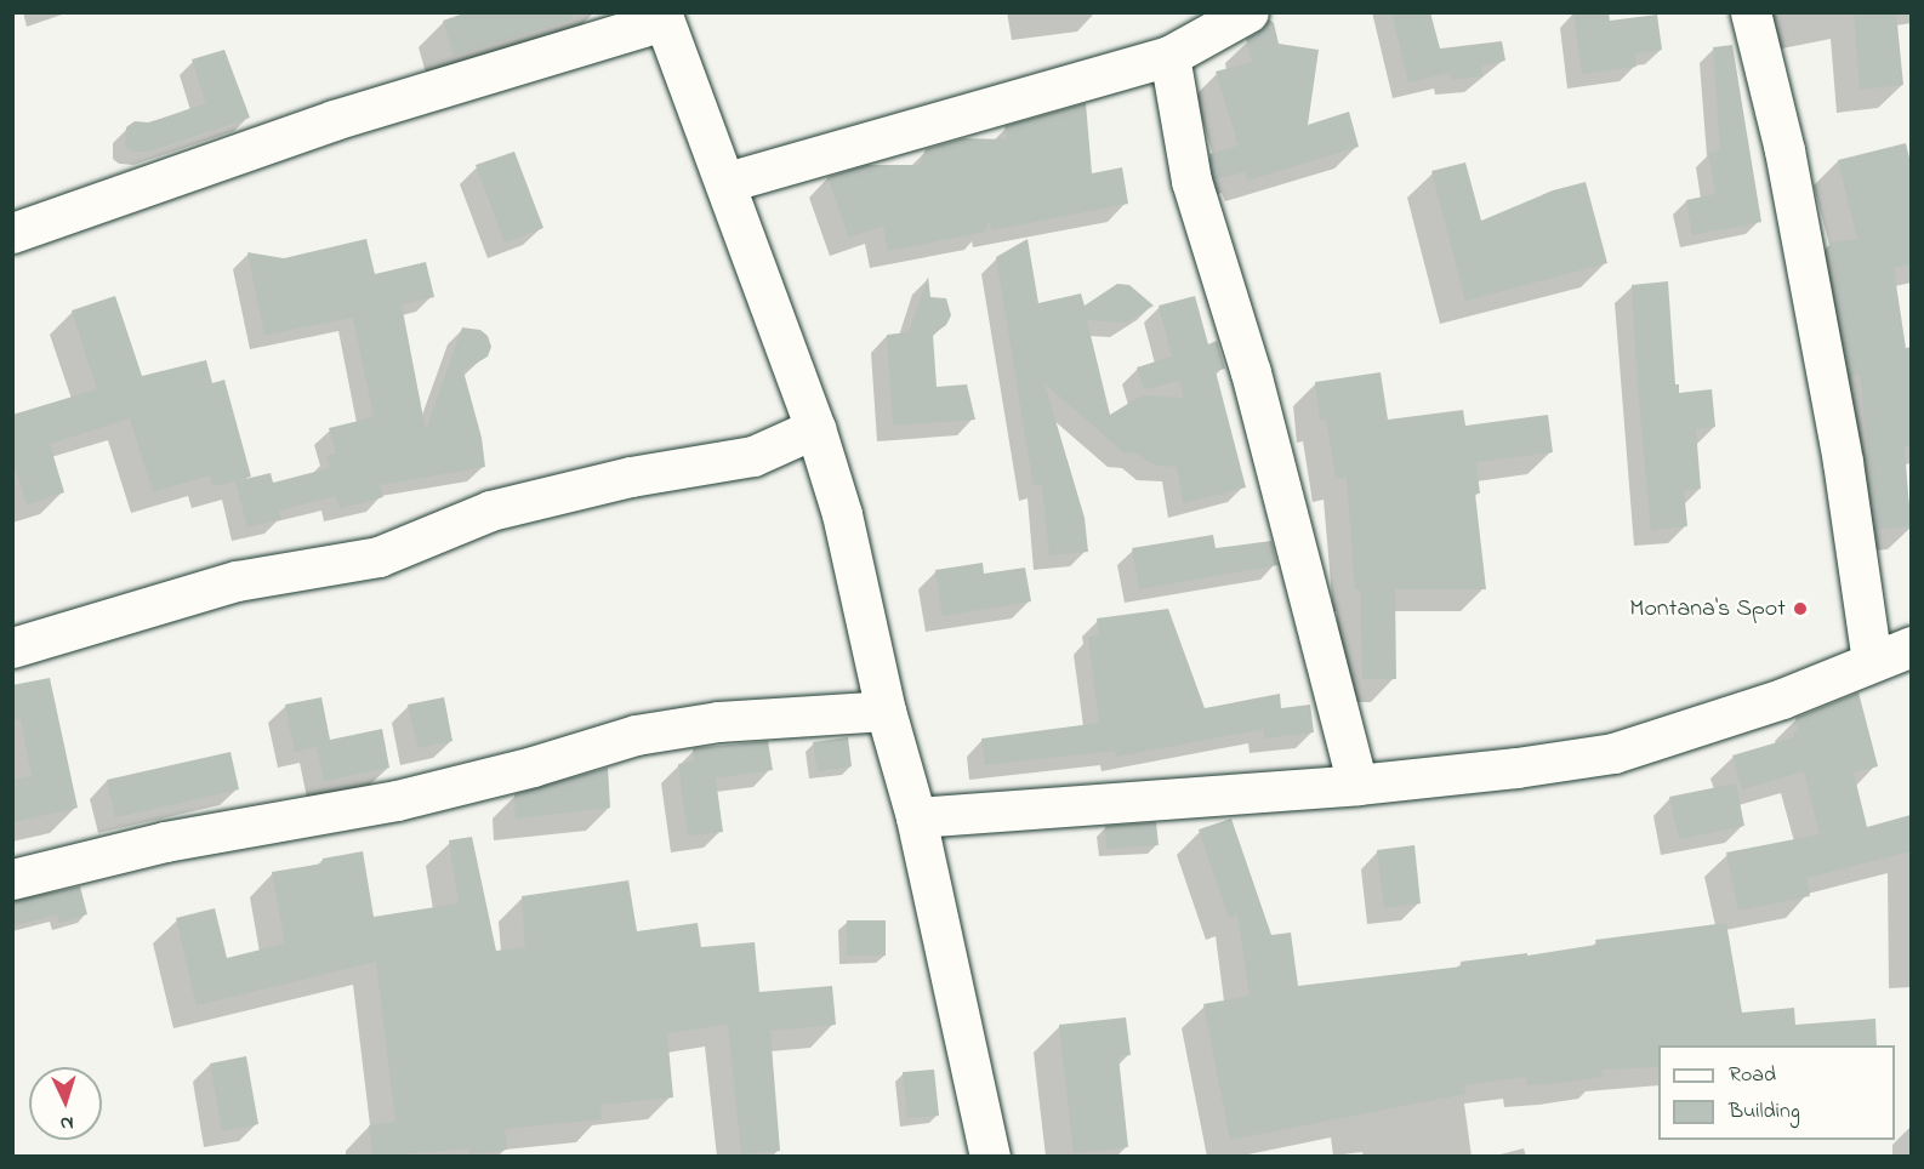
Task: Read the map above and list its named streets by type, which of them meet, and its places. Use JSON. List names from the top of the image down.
{
  "places": ["Montana's Spot"],
  "legend": ["Road", "Building"],
  "north": "bottom"
}
